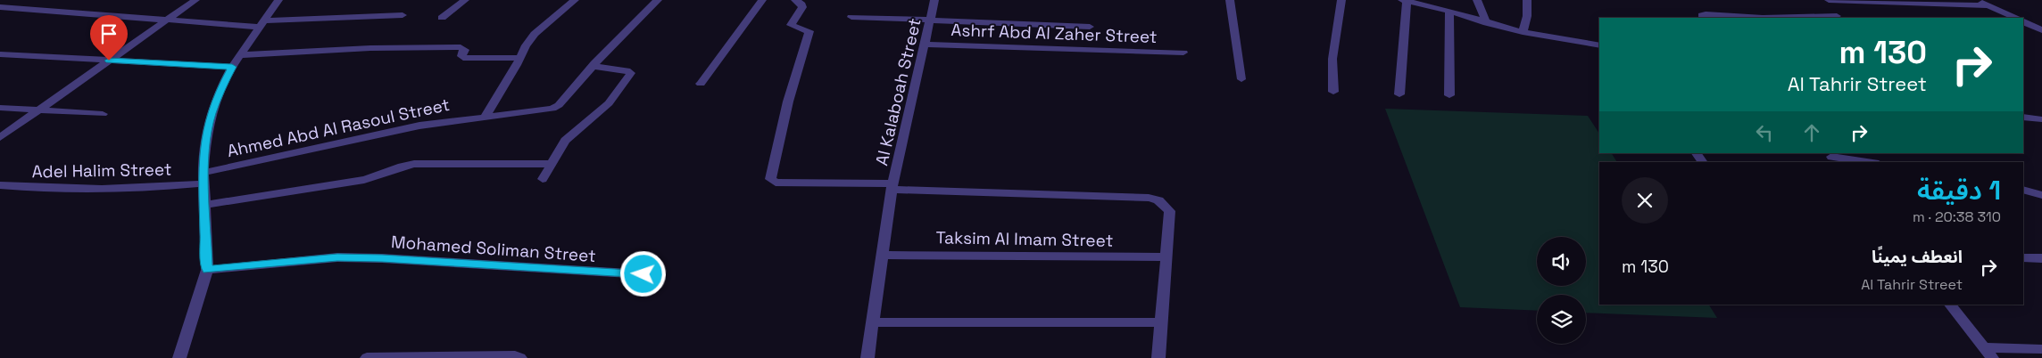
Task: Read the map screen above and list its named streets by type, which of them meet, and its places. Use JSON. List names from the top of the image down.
{
  "streets": {
    "street": [
      "Ashrf Abd Al Zaher Street",
      "Al Kalaboah Street",
      "Ahmed Abd Al Rasoul Street",
      "Adel Halim Street",
      "Taksim Al Imam Street",
      "Mohamed Soliman Street"
    ]
  },
  "crossings": [
    ["Ashrf Abd Al Zaher Street", "Al Kalaboah Street"],
    ["Al Kalaboah Street", "Taksim Al Imam Street"],
    ["Ahmed Abd Al Rasoul Street", "Adel Halim Street"]
  ],
  "page": {
    "turn": ["130 m", "Al Tahrir Street"],
    "heading": ["1 دقيقة", "310 m · 20:38"],
    "list": [
      {
        "name": "انعطف يمينًا",
        "note": "Al Tahrir Street",
        "value": "130 m"
      }
    ]
  }
}
